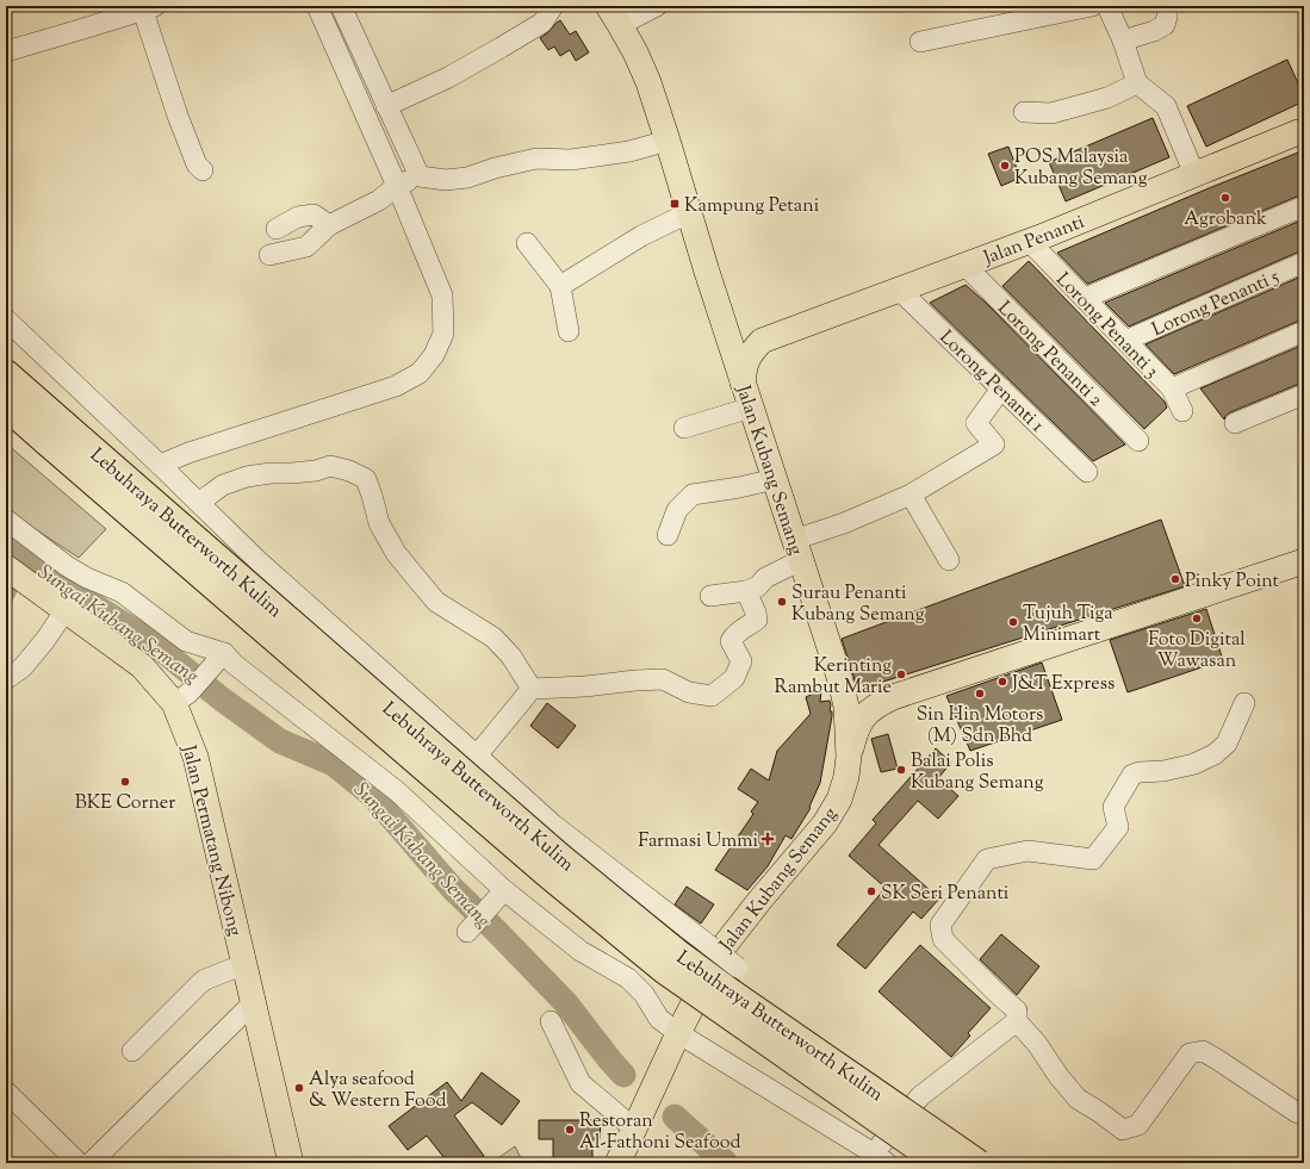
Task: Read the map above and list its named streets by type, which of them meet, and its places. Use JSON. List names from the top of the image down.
{
  "streets": {
    "highway": ["Lebuhraya Butterworth Kulim"],
    "main road": ["Jalan Penanti", "Jalan Kubang Semang", "Jalan Permatang Nibong"],
    "street": [
      "Lorong Penanti 5",
      "Lorong Penanti 3",
      "Lorong Penanti 2",
      "Lorong Penanti 1"
    ]
  },
  "crossings": [
    ["Jalan Penanti", "Lorong Penanti 3"],
    ["Jalan Penanti", "Lorong Penanti 2"],
    ["Jalan Penanti", "Lorong Penanti 1"],
    ["Lorong Penanti 5", "Lorong Penanti 3"]
  ],
  "water": ["Sungai Kubang Semang"],
  "places": {
    "other": [
      "POS Malaysia Kubang Semang",
      "Agrobank",
      "Pinky Point",
      "Surau Penanti Kubang Semang",
      "Foto Digital Wawasan",
      "Tujuh Tiga Minimart",
      "Kerinting Rambut Marie",
      "J&T Express",
      "Sin Hin Motors (M) Sdn Bhd",
      "Balai Polis Kubang Semang",
      "BKE Corner",
      "SK Seri Penanti",
      "Alya seafood & Western Food",
      "Restoran Al-Fathoni Seafood"
    ],
    "transit": ["Kampung Petani"],
    "health": ["Farmasi Ummi"]
  }
}
